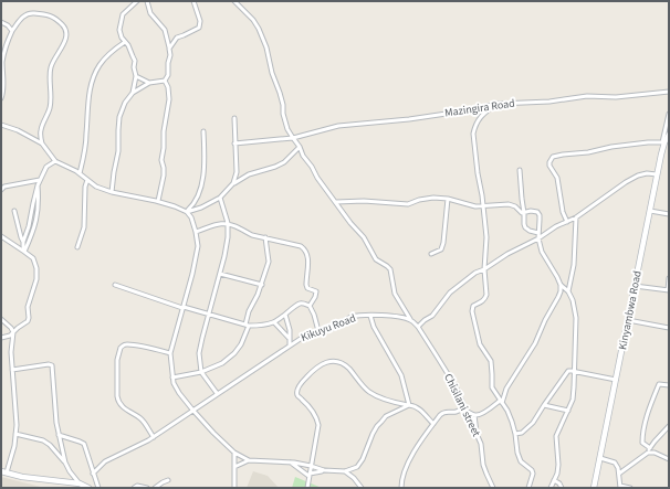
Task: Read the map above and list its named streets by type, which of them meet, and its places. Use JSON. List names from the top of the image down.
{
  "streets": {
    "street": [
      "Mazingira Road",
      "Kinyambwa Road",
      "Kikuyu Road",
      "Chisilani street"
    ]
  }
}
